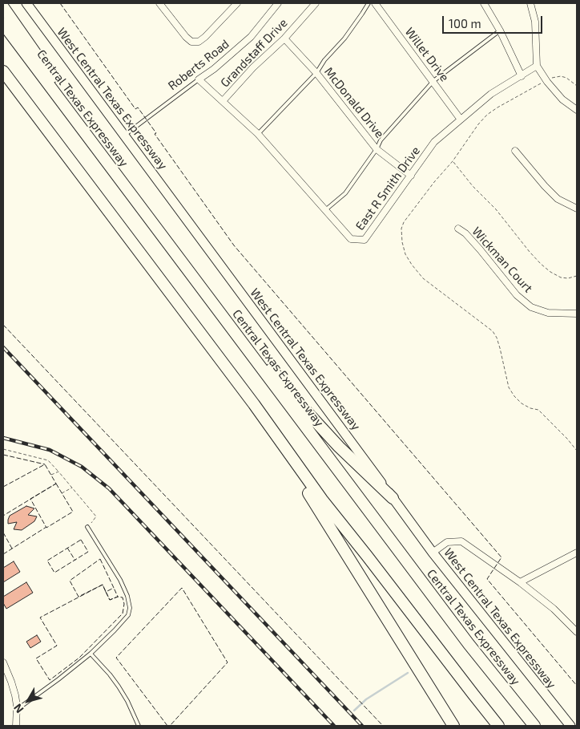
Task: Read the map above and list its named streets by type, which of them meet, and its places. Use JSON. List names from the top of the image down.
{
  "streets": {
    "highway": ["Central Texas Expressway"],
    "main road": ["West Central Texas Expressway"],
    "street": [
      "Grandstaff Drive",
      "Willet Drive",
      "Roberts Road",
      "McDonald Drive",
      "East R Smith Drive",
      "Wickman Court"
    ]
  },
  "crossings": [
    ["Grandstaff Drive", "McDonald Drive"],
    ["Grandstaff Drive", "East R Smith Drive"],
    ["Willet Drive", "East R Smith Drive"],
    ["Roberts Road", "West Central Texas Expressway"],
    ["Roberts Road", "East R Smith Drive"],
    ["McDonald Drive", "East R Smith Drive"]
  ],
  "scale_bar": "100 m",
  "north": "bottom left"
}
